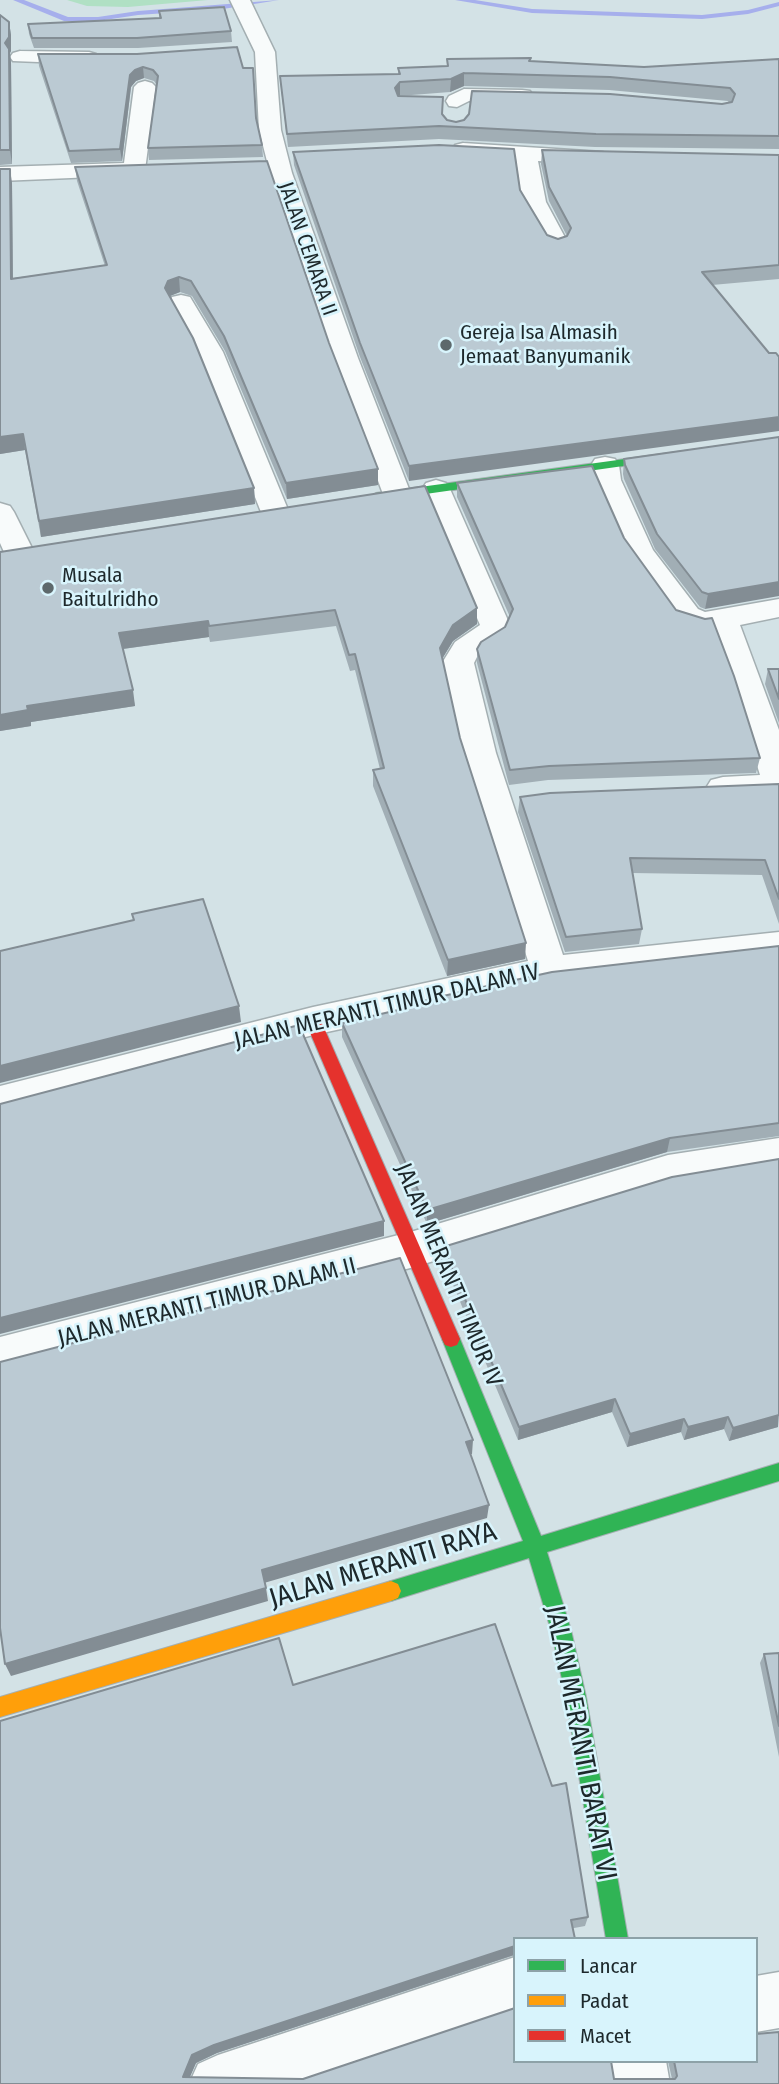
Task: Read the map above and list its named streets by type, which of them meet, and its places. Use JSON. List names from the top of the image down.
{
  "streets": {
    "street": [
      "JALAN CEMARA II",
      "JALAN MERANTI TIMUR DALAM IV",
      "JALAN MERANTI TIMUR IV",
      "JALAN MERANTI TIMUR DALAM II",
      "JALAN MERANTI RAYA",
      "JALAN MERANTI BARAT VI"
    ]
  },
  "crossings": [
    ["JALAN MERANTI TIMUR DALAM IV", "JALAN MERANTI TIMUR IV"],
    ["JALAN MERANTI TIMUR IV", "JALAN MERANTI TIMUR DALAM II"],
    ["JALAN MERANTI TIMUR IV", "JALAN MERANTI RAYA"],
    ["JALAN MERANTI TIMUR IV", "JALAN MERANTI BARAT VI"],
    ["JALAN MERANTI RAYA", "JALAN MERANTI BARAT VI"]
  ],
  "places": ["Gereja Isa Almasih Jemaat Banyumanik", "Musala Baitulridho"],
  "legend": ["Lancar", "Padat", "Macet"]
}
